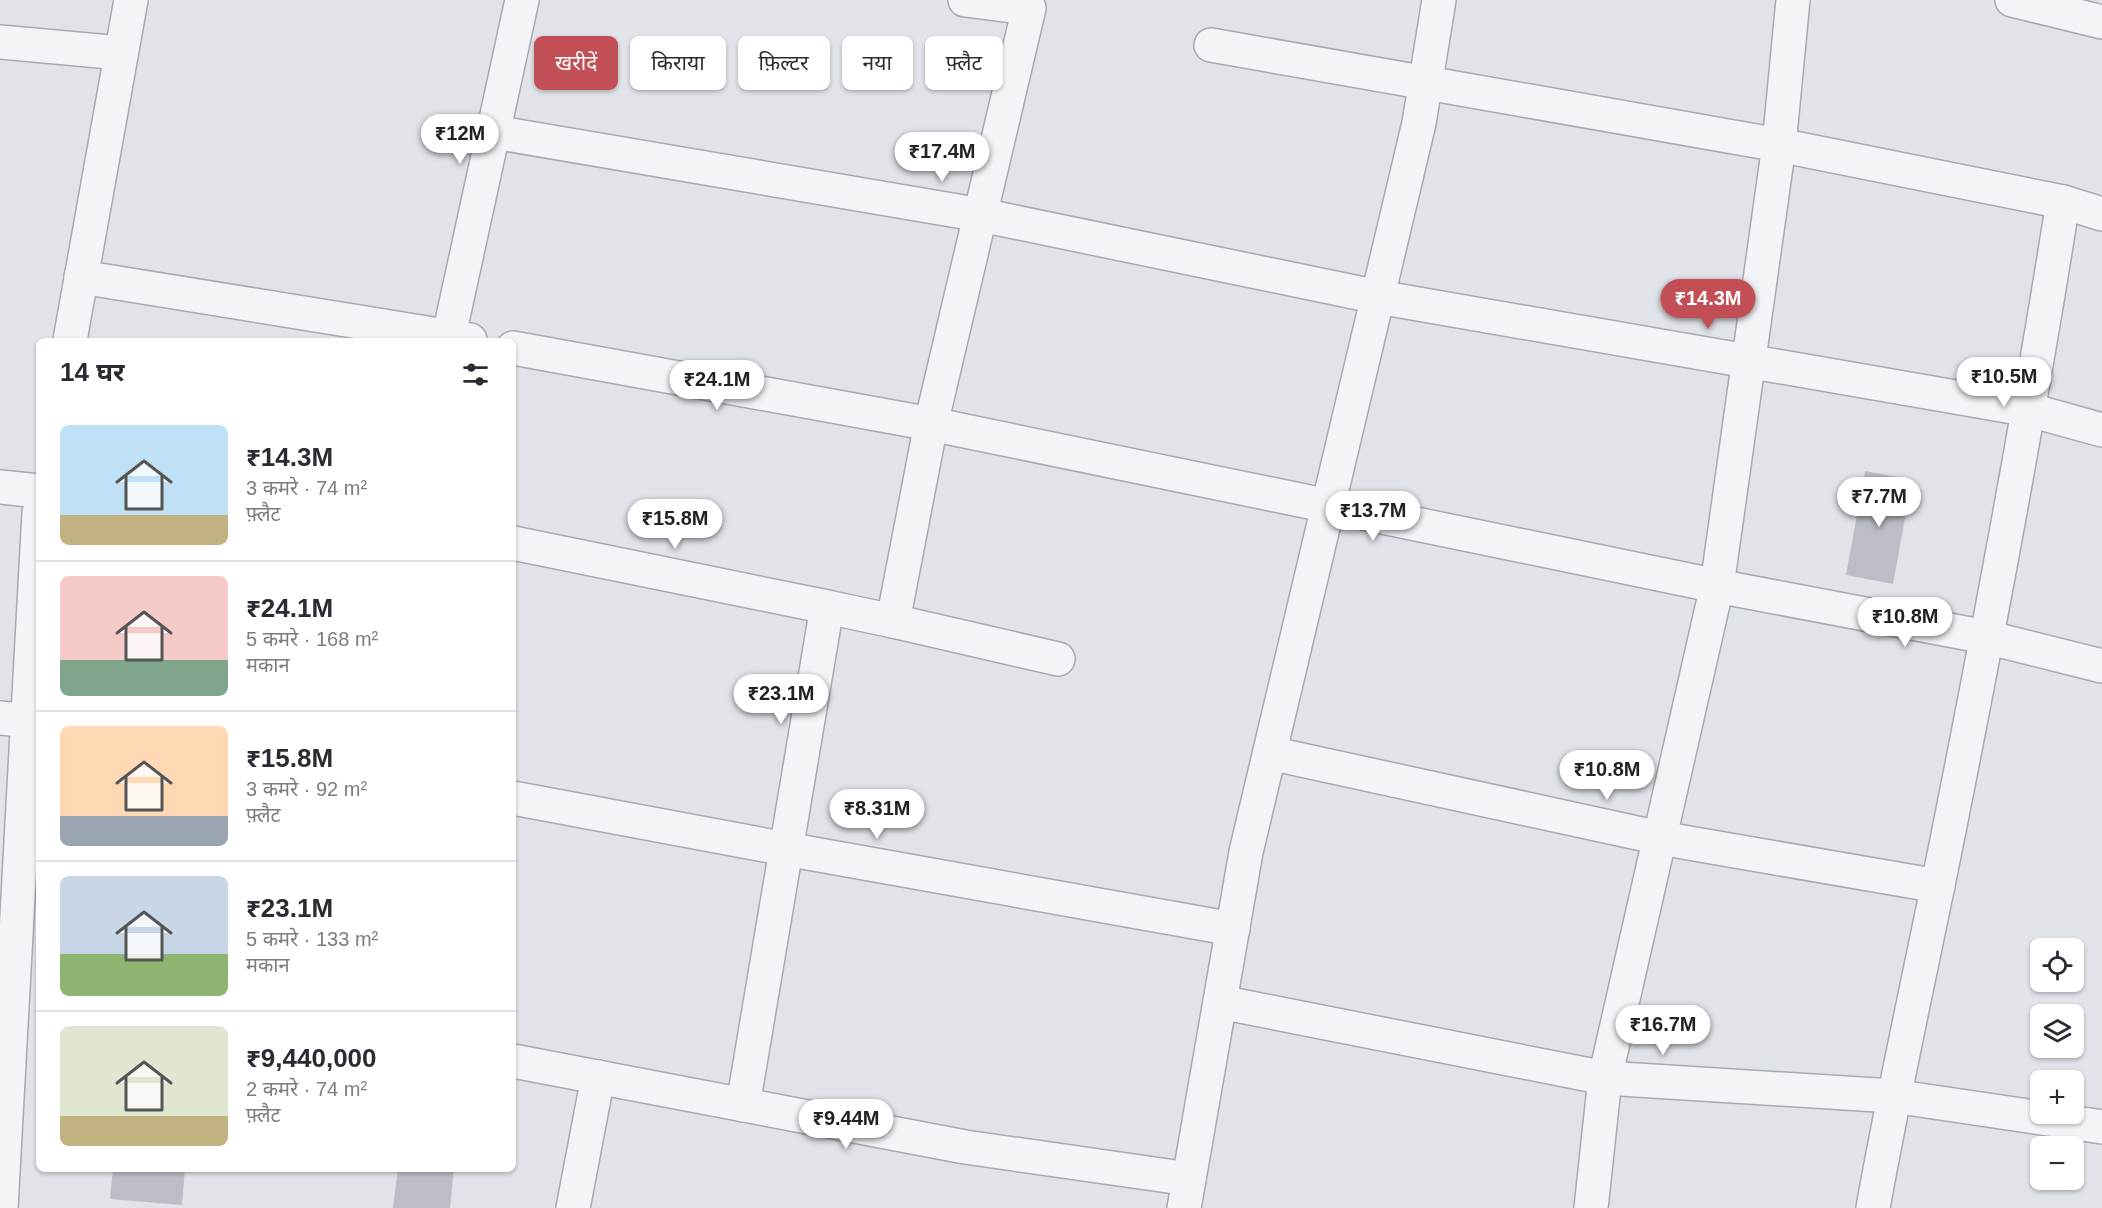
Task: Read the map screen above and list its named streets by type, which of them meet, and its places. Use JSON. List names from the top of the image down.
{
  "page": {
    "chip": [
      "खरीदें",
      "किराया",
      "फ़िल्टर",
      "नया",
      "फ़्लैट"
    ],
    "price": [
      "₹12M",
      "₹17.4M",
      "₹14.3M",
      "₹10.5M",
      "₹24.1M",
      "₹7.7M",
      "₹13.7M",
      "₹15.8M",
      "₹10.8M",
      "₹23.1M",
      "₹10.8M",
      "₹8.31M",
      "₹16.7M",
      "₹9.44M"
    ],
    "heading": "14 घर",
    "list": [
      {
        "name": "₹14.3M",
        "note": "3 कमरे · 74 m² · फ़्लैट"
      },
      {
        "name": "₹24.1M",
        "note": "5 कमरे · 168 m² · मकान"
      },
      {
        "name": "₹15.8M",
        "note": "3 कमरे · 92 m² · फ़्लैट"
      },
      {
        "name": "₹23.1M",
        "note": "5 कमरे · 133 m² · मकान"
      },
      {
        "name": "₹9,440,000",
        "note": "2 कमरे · 74 m² · फ़्लैट"
      }
    ],
    "map_buttons": ["+", "−"]
  }
}
